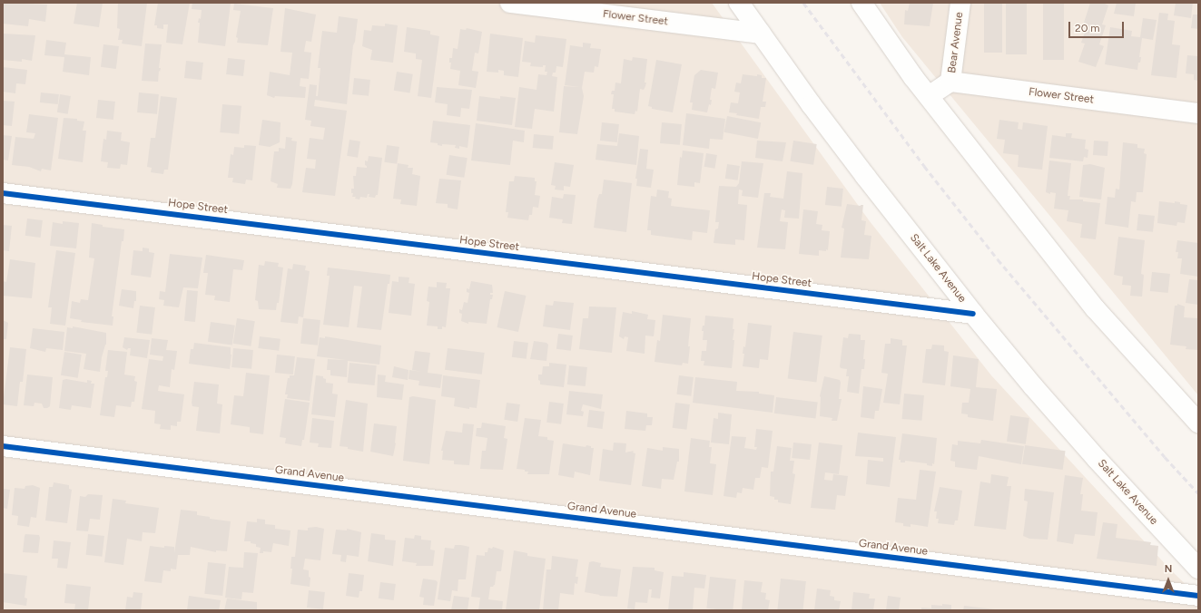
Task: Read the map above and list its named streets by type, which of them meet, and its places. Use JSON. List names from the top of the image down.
{
  "streets": {
    "street": [
      "Flower Street",
      "Bear Avenue",
      "Hope Street",
      "Salt Lake Avenue",
      "Grand Avenue"
    ]
  },
  "crossings": [
    ["Flower Street", "Bear Avenue"],
    ["Flower Street", "Salt Lake Avenue"],
    ["Hope Street", "Salt Lake Avenue"]
  ],
  "scale_bar": "20 m",
  "north": "top"
}
